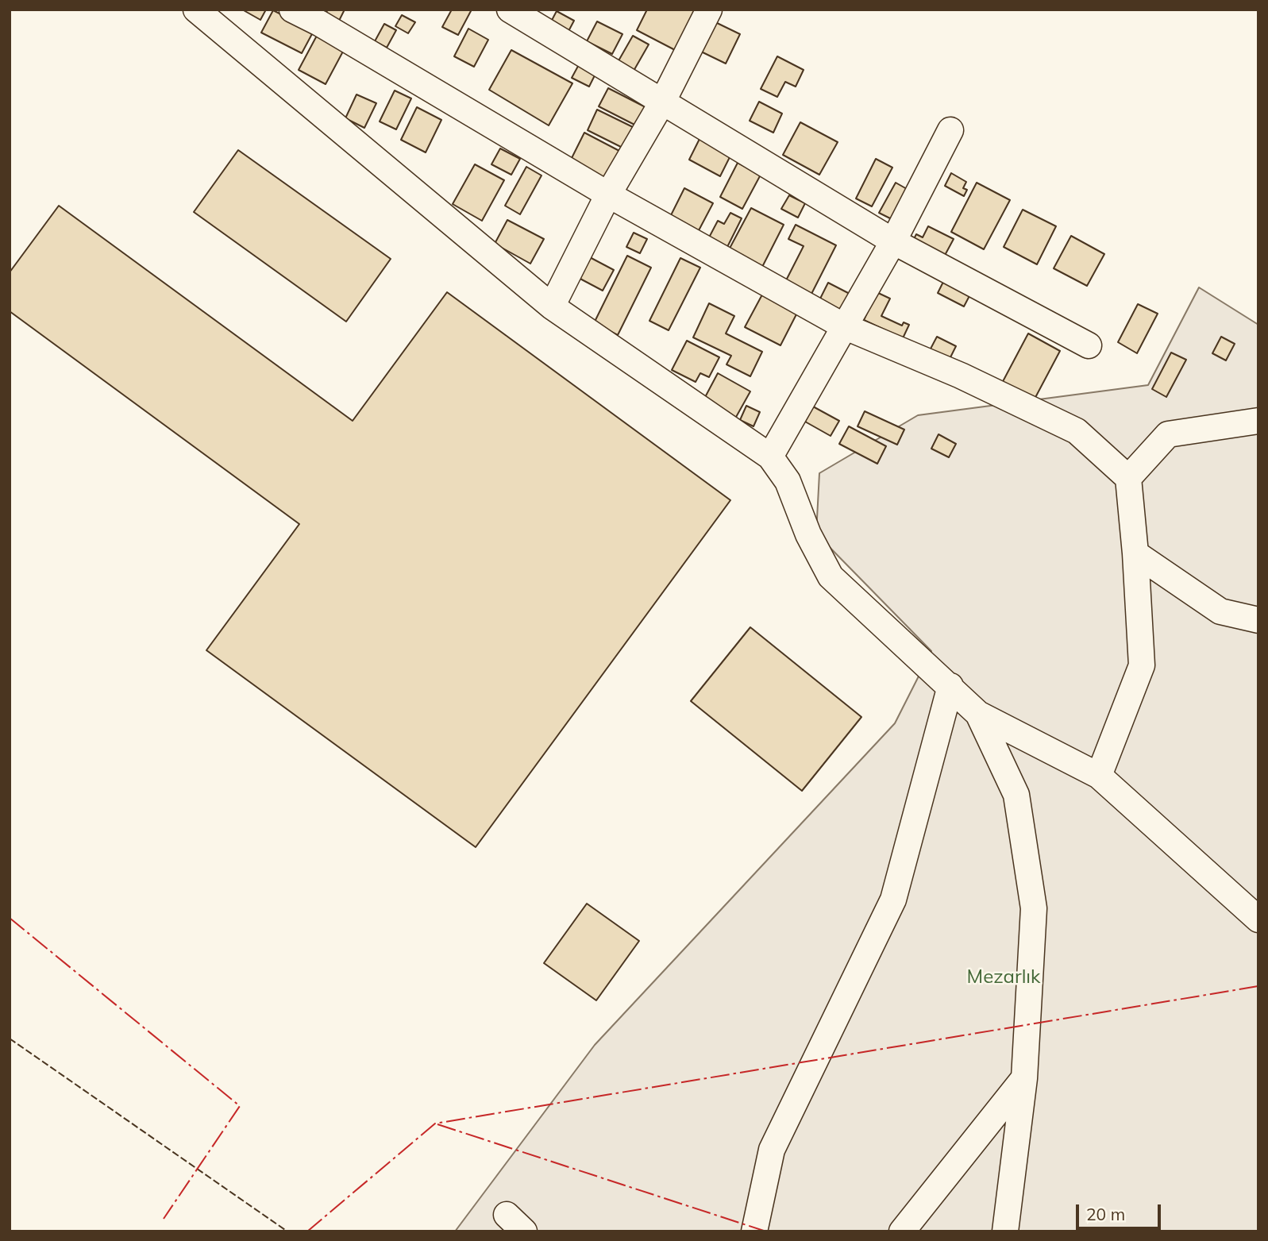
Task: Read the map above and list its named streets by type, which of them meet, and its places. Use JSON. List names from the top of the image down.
{
  "parks": ["Mezarlık"],
  "scale_bar": "20 m"
}
